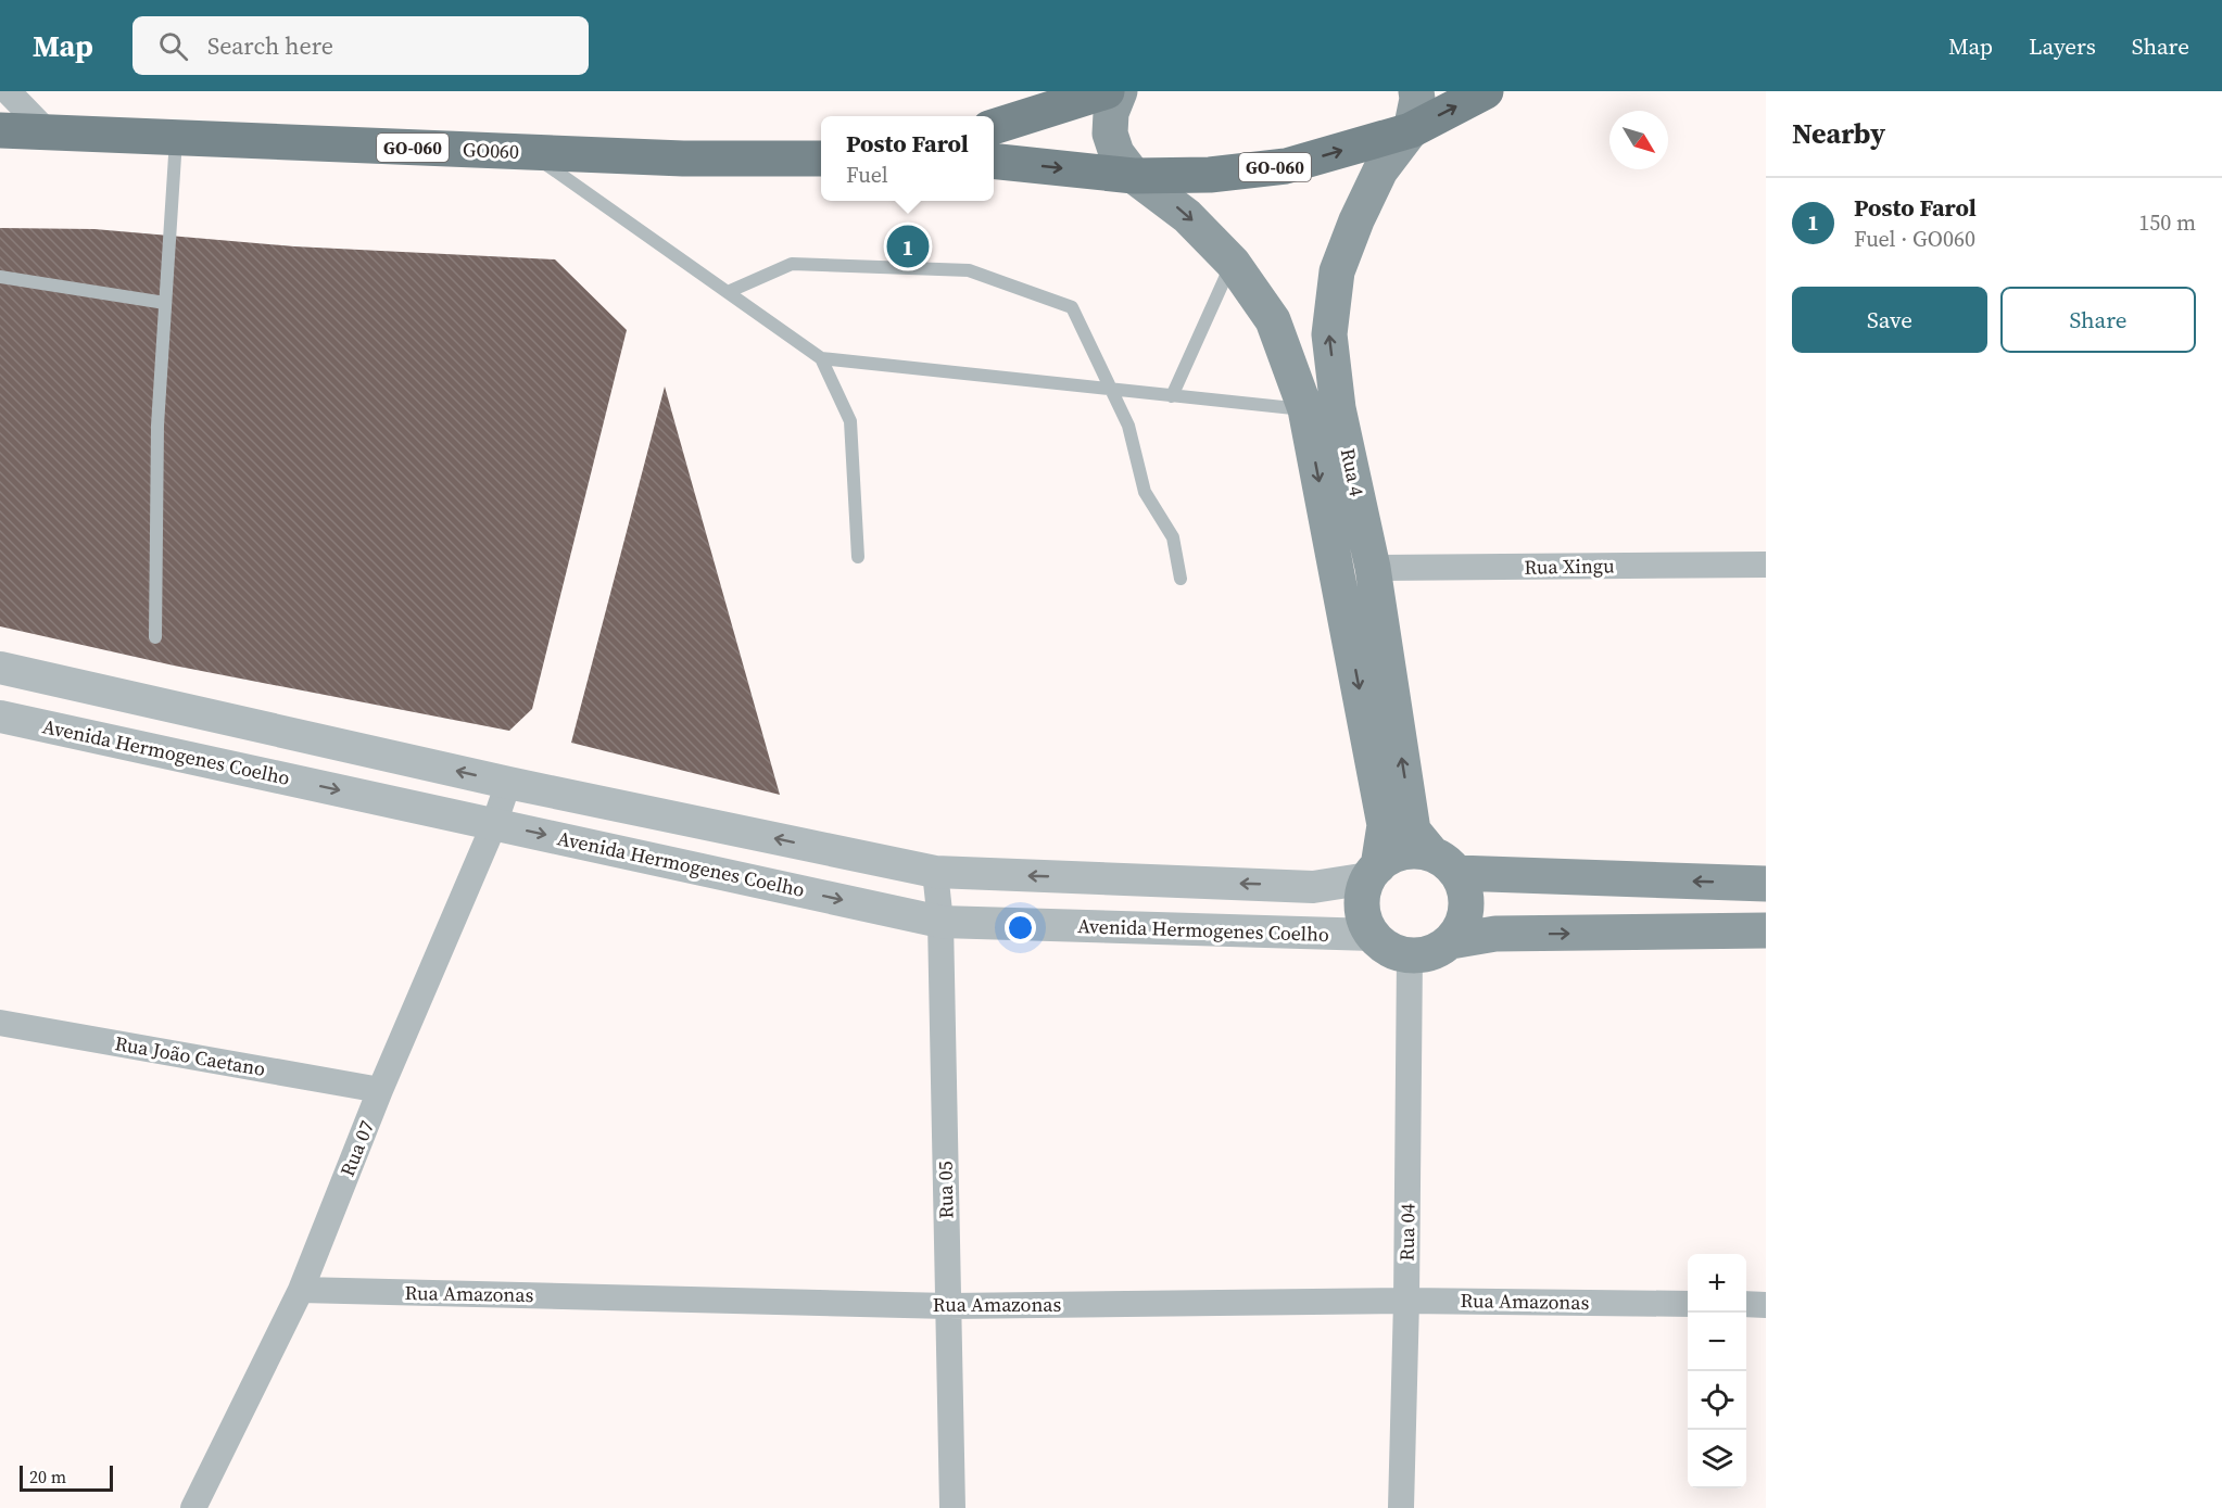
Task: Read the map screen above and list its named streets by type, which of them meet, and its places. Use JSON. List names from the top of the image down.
{
  "streets": {
    "main road": ["GO-060", "GO060", "Rua 4"],
    "street": [
      "Rua Xingu",
      "Avenida Hermogenes Coelho",
      "Rua João Caetano",
      "Rua 07",
      "Rua 05",
      "Rua 04",
      "Rua Amazonas"
    ]
  },
  "crossings": [
    ["GO-060", "Rua 4"],
    ["Rua 4", "Rua Xingu"],
    ["Rua 4", "Avenida Hermogenes Coelho"],
    ["Rua 4", "Rua 04"],
    ["Avenida Hermogenes Coelho", "Rua 07"],
    ["Avenida Hermogenes Coelho", "Rua 05"],
    ["Avenida Hermogenes Coelho", "Rua 04"],
    ["Rua João Caetano", "Rua 07"],
    ["Rua 07", "Rua Amazonas"],
    ["Rua 05", "Rua Amazonas"],
    ["Rua 04", "Rua Amazonas"]
  ],
  "scale_bar": "20 m",
  "north": "bottom right",
  "page": {
    "header": "Map",
    "search": "Search here",
    "nav": ["Map", "Layers", "Share"],
    "heading": "Nearby",
    "popup": ["Posto Farol", "Fuel"],
    "list": [
      {
        "mark": "1",
        "name": "Posto Farol",
        "note": "Fuel · GO060",
        "value": "150 m"
      }
    ],
    "pins": "1",
    "buttons": ["Save", "Share"],
    "map_buttons": ["+", "−"],
    "scale": "20 m"
  }
}
